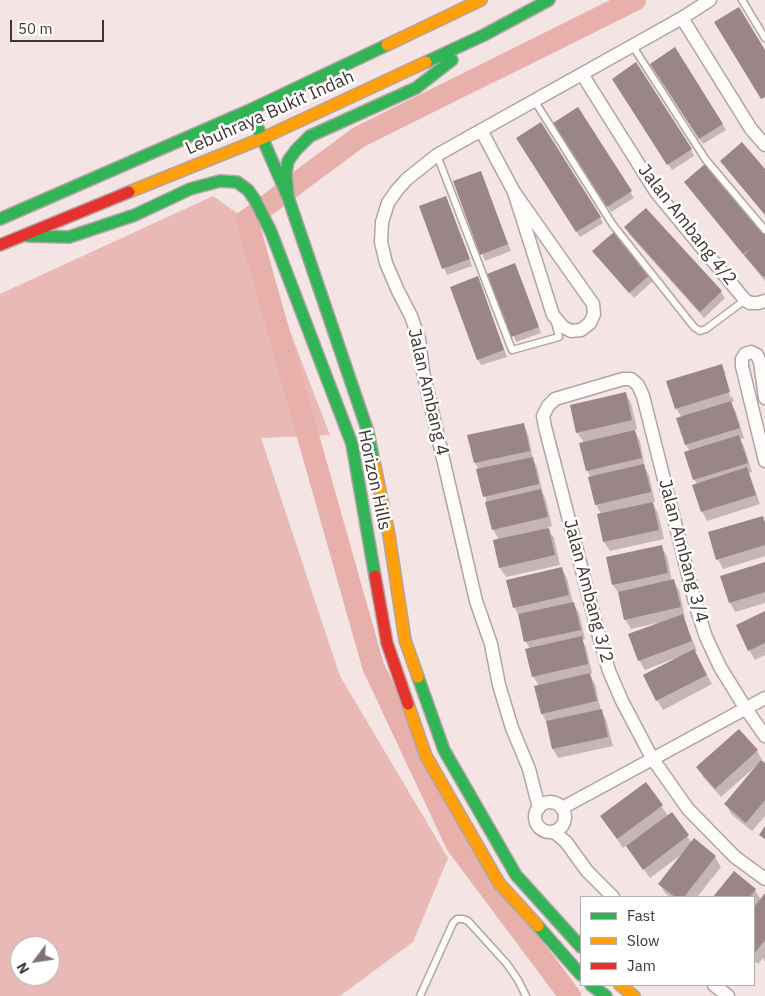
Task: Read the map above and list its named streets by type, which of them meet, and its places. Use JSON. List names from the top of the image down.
{
  "streets": {
    "main road": ["Lebuhraya Bukit Indah", "Horizon Hills"],
    "street": [
      "Jalan Ambang 4/2",
      "Jalan Ambang 4",
      "Jalan Ambang 3/4",
      "Jalan Ambang 3/2"
    ]
  },
  "crossings": [
    ["Lebuhraya Bukit Indah", "Horizon Hills"],
    ["Jalan Ambang 4/2", "Jalan Ambang 4"],
    ["Jalan Ambang 3/4", "Jalan Ambang 3/2"]
  ],
  "legend": ["Fast", "Slow", "Jam"],
  "scale_bar": "50 m",
  "north": "bottom left"
}
